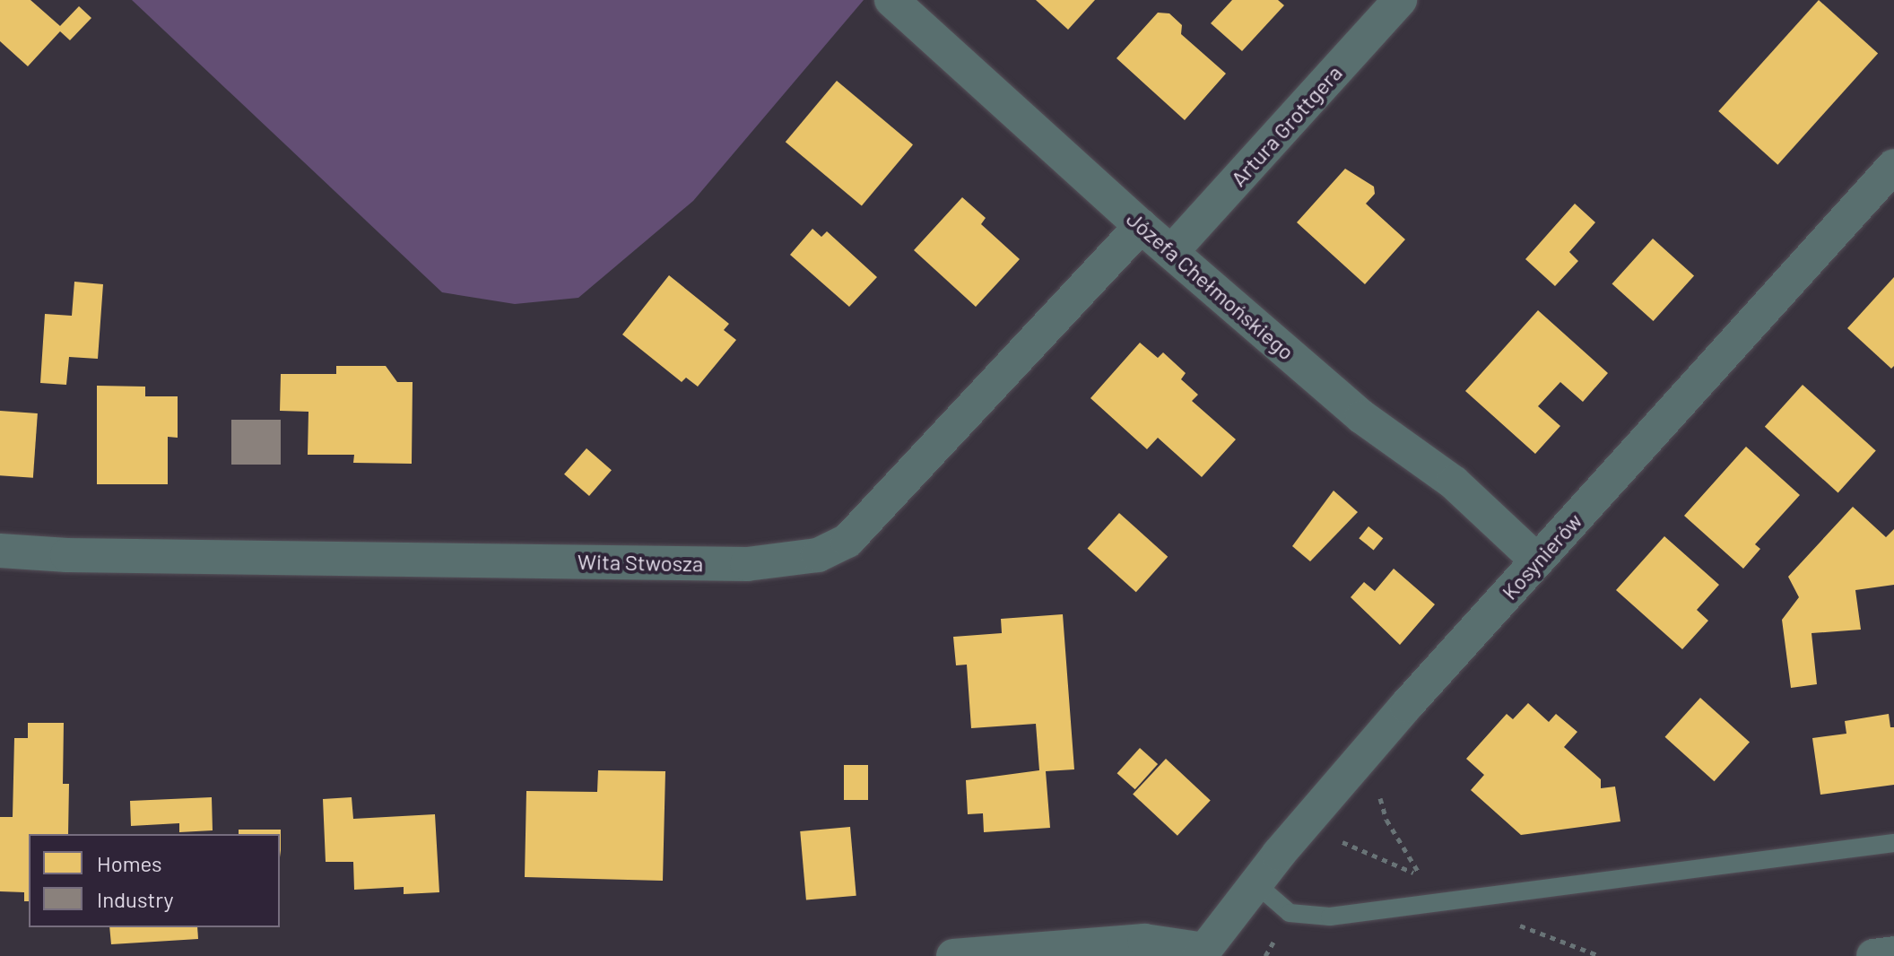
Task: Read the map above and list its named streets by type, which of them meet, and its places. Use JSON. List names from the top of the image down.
{
  "streets": {
    "street": [
      "Artura Grottgera",
      "Józefa Chełmońskiego",
      "Kosynierów",
      "Wita Stwosza"
    ]
  },
  "crossings": [
    ["Artura Grottgera", "Józefa Chełmońskiego"],
    ["Józefa Chełmońskiego", "Kosynierów"],
    ["Józefa Chełmońskiego", "Wita Stwosza"]
  ],
  "legend": ["Homes", "Industry"]
}
